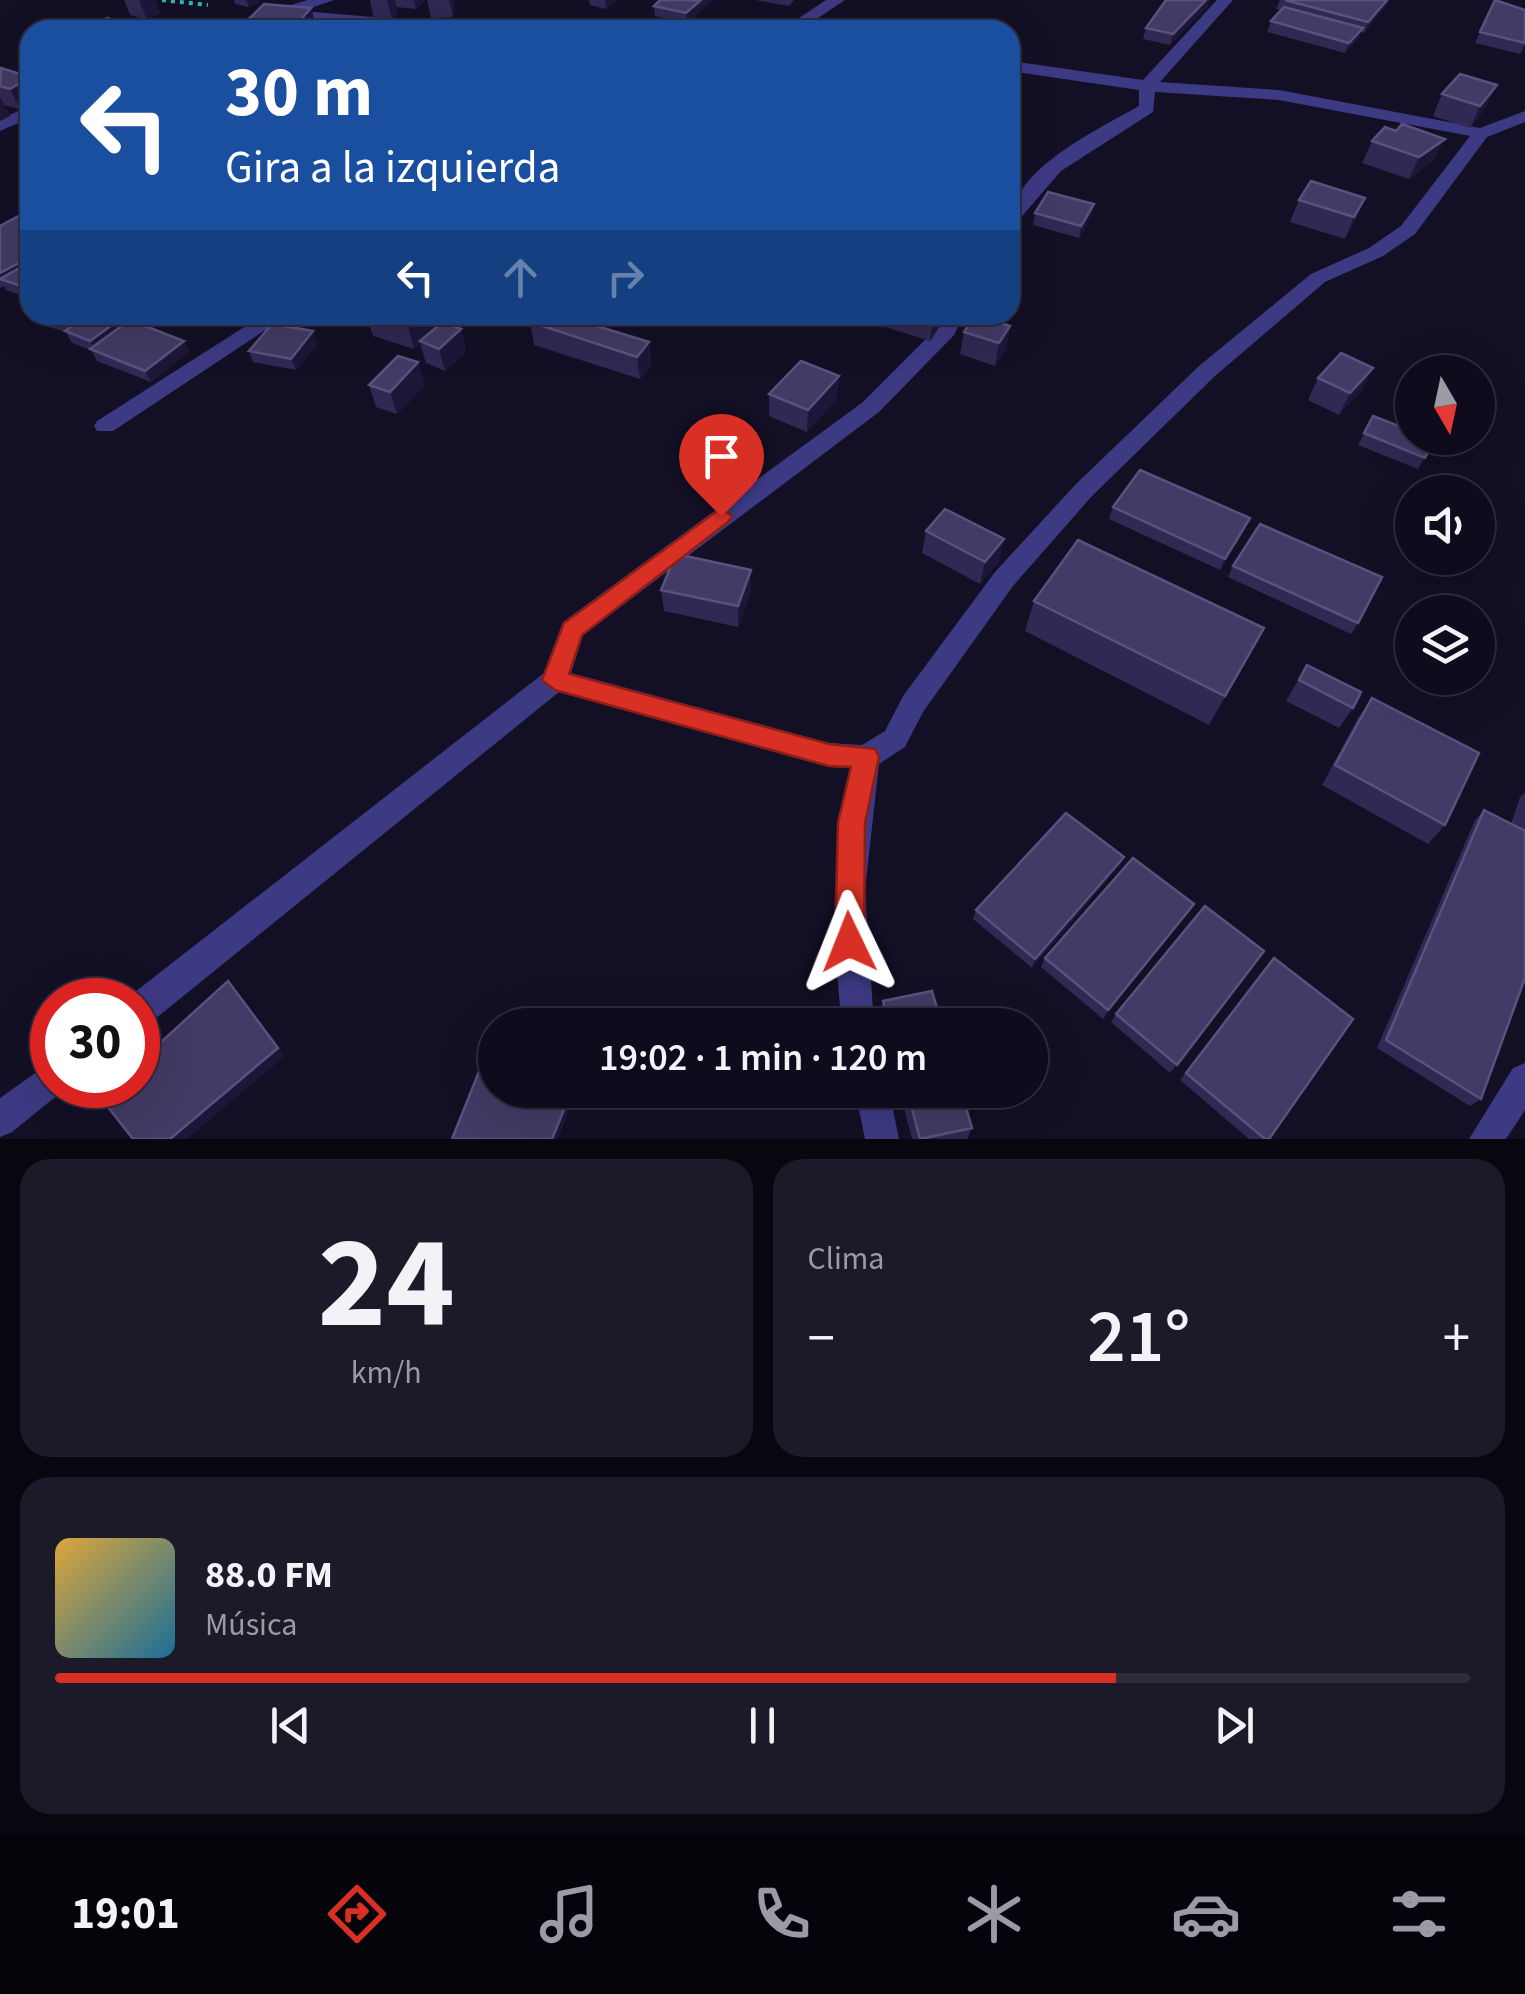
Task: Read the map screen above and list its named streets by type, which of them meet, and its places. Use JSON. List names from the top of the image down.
{
  "north": "bottom",
  "page": {
    "turn": ["30 m", "Gira a la izquierda"],
    "limit": "30",
    "trip": "19:02 · 1 min · 120 m",
    "tile": [
      ["24", "km/h"],
      "Clima"
    ],
    "heat": ["−", "21°", "+"],
    "song": ["88.0 FM", "Música"],
    "tabs": "19:01"
  }
}
